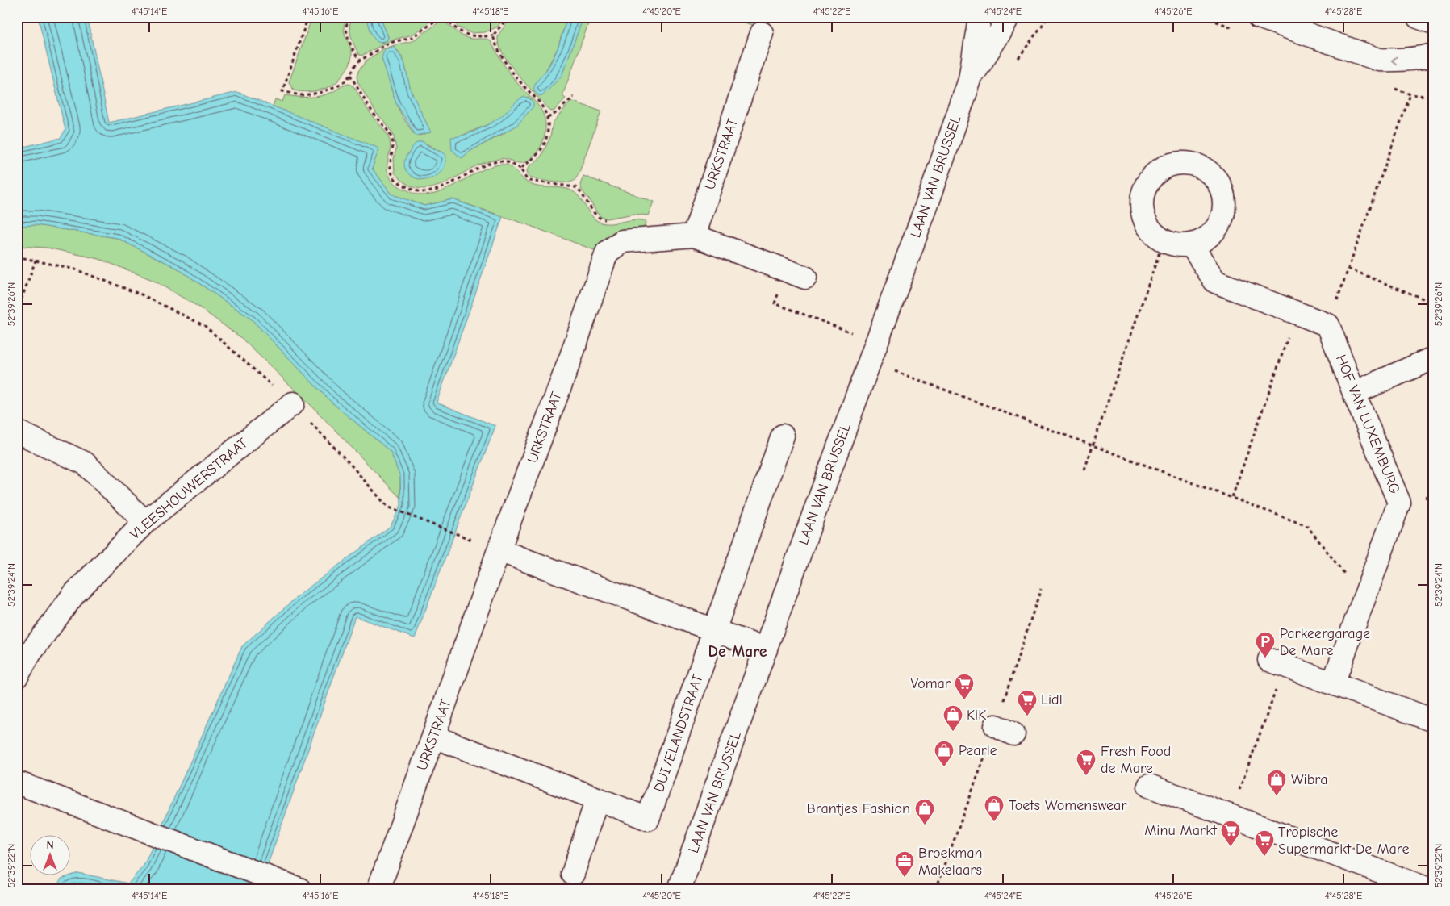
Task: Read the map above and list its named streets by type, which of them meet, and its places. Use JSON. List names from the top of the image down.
{
  "streets": {
    "street": [
      "URKSTRAAT",
      "LAAN VAN BRUSSEL",
      "HOF VAN LUXEMBURG",
      "VLEESHOUWERSTRAAT",
      "DUIVELANDSTRAAT"
    ]
  },
  "crossings": [
    ["URKSTRAAT", "DUIVELANDSTRAAT"]
  ],
  "districts": ["De Mare"],
  "places": {
    "parking": ["Parkeergarage De Mare"],
    "supermarket": [
      "Vomar",
      "Lidl",
      "Fresh Food de Mare",
      "Minu Markt",
      "Tropische Supermarkt De Mare"
    ],
    "shop": [
      "KiK",
      "Pearle",
      "Wibra",
      "Toets Womenswear",
      "Brantjes Fashion"
    ],
    "office": ["Broekman Makelaars"]
  },
  "north": "top",
  "coordinates": [
    "4°45'14\"E",
    "4°45'16\"E",
    "4°45'18\"E",
    "4°45'20\"E",
    "4°45'22\"E",
    "4°45'24\"E",
    "4°45'26\"E",
    "4°45'28\"E",
    "52°39'26\"N",
    "52°39'24\"N",
    "52°39'22\"N"
  ]
}
